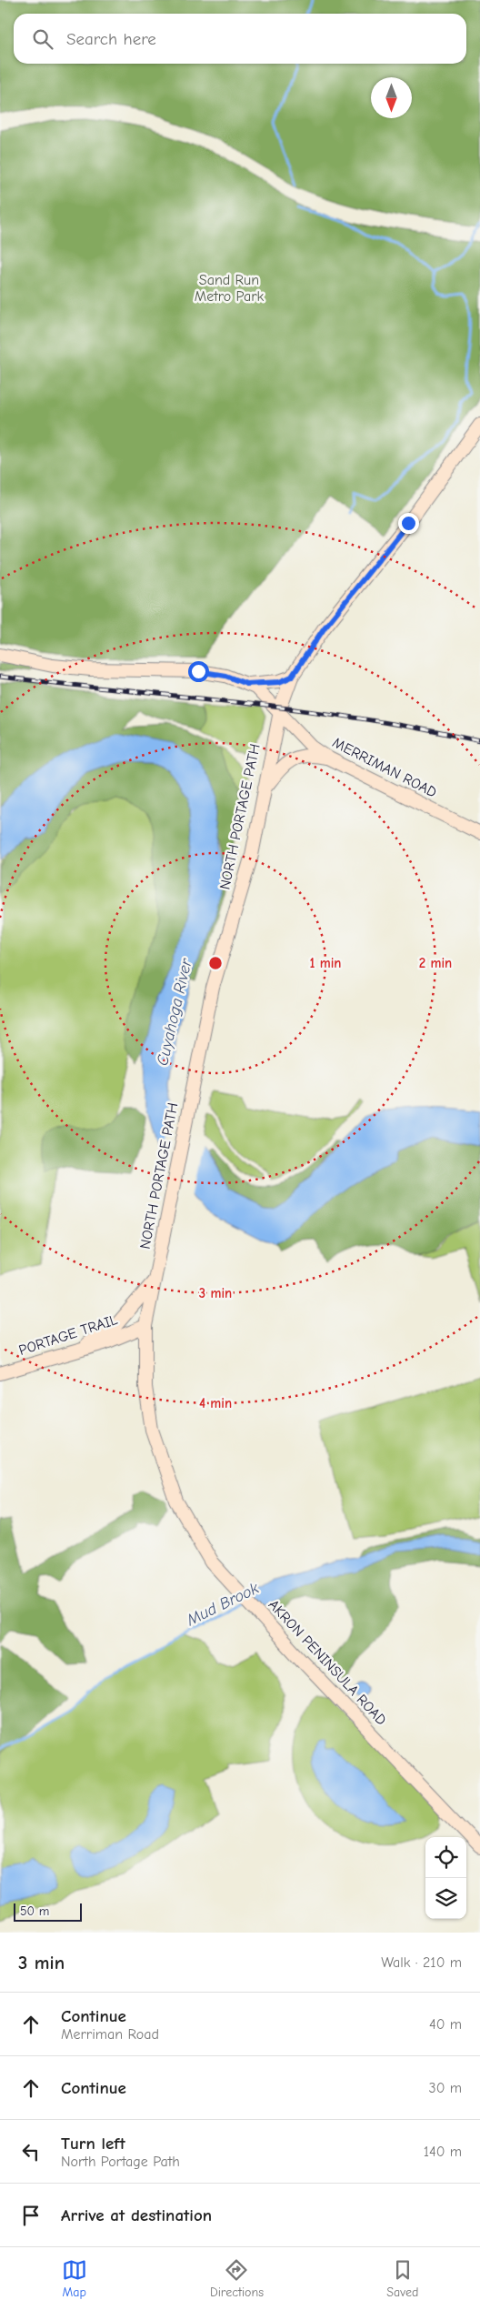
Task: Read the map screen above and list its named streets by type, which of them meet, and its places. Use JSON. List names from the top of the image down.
{
  "streets": {
    "main road": [
      "MERRIMAN ROAD",
      "NORTH PORTAGE PATH",
      "PORTAGE TRAIL",
      "AKRON PENINSULA ROAD"
    ]
  },
  "crossings": [
    ["MERRIMAN ROAD", "NORTH PORTAGE PATH"],
    ["NORTH PORTAGE PATH", "PORTAGE TRAIL"],
    ["NORTH PORTAGE PATH", "AKRON PENINSULA ROAD"],
    ["PORTAGE TRAIL", "AKRON PENINSULA ROAD"]
  ],
  "water": ["Cuyahoga River", "Mud Brook"],
  "parks": ["Sand Run Metro Park"],
  "scale_bar": "50 m",
  "north": "bottom",
  "page": {
    "search": "Search here",
    "scale": "50 m",
    "heading": ["3 min", "Walk · 210 m"],
    "list": [
      ["Continue", "Merriman Road", "40 m"],
      ["Continue", "30 m"],
      ["Turn left", "North Portage Path", "140 m"],
      "Arrive at destination"
    ],
    "nav": ["Map", "Directions", "Saved"]
  },
  "rings": [
    "1 min",
    "2 min",
    "3 min",
    "4 min"
  ]
}
